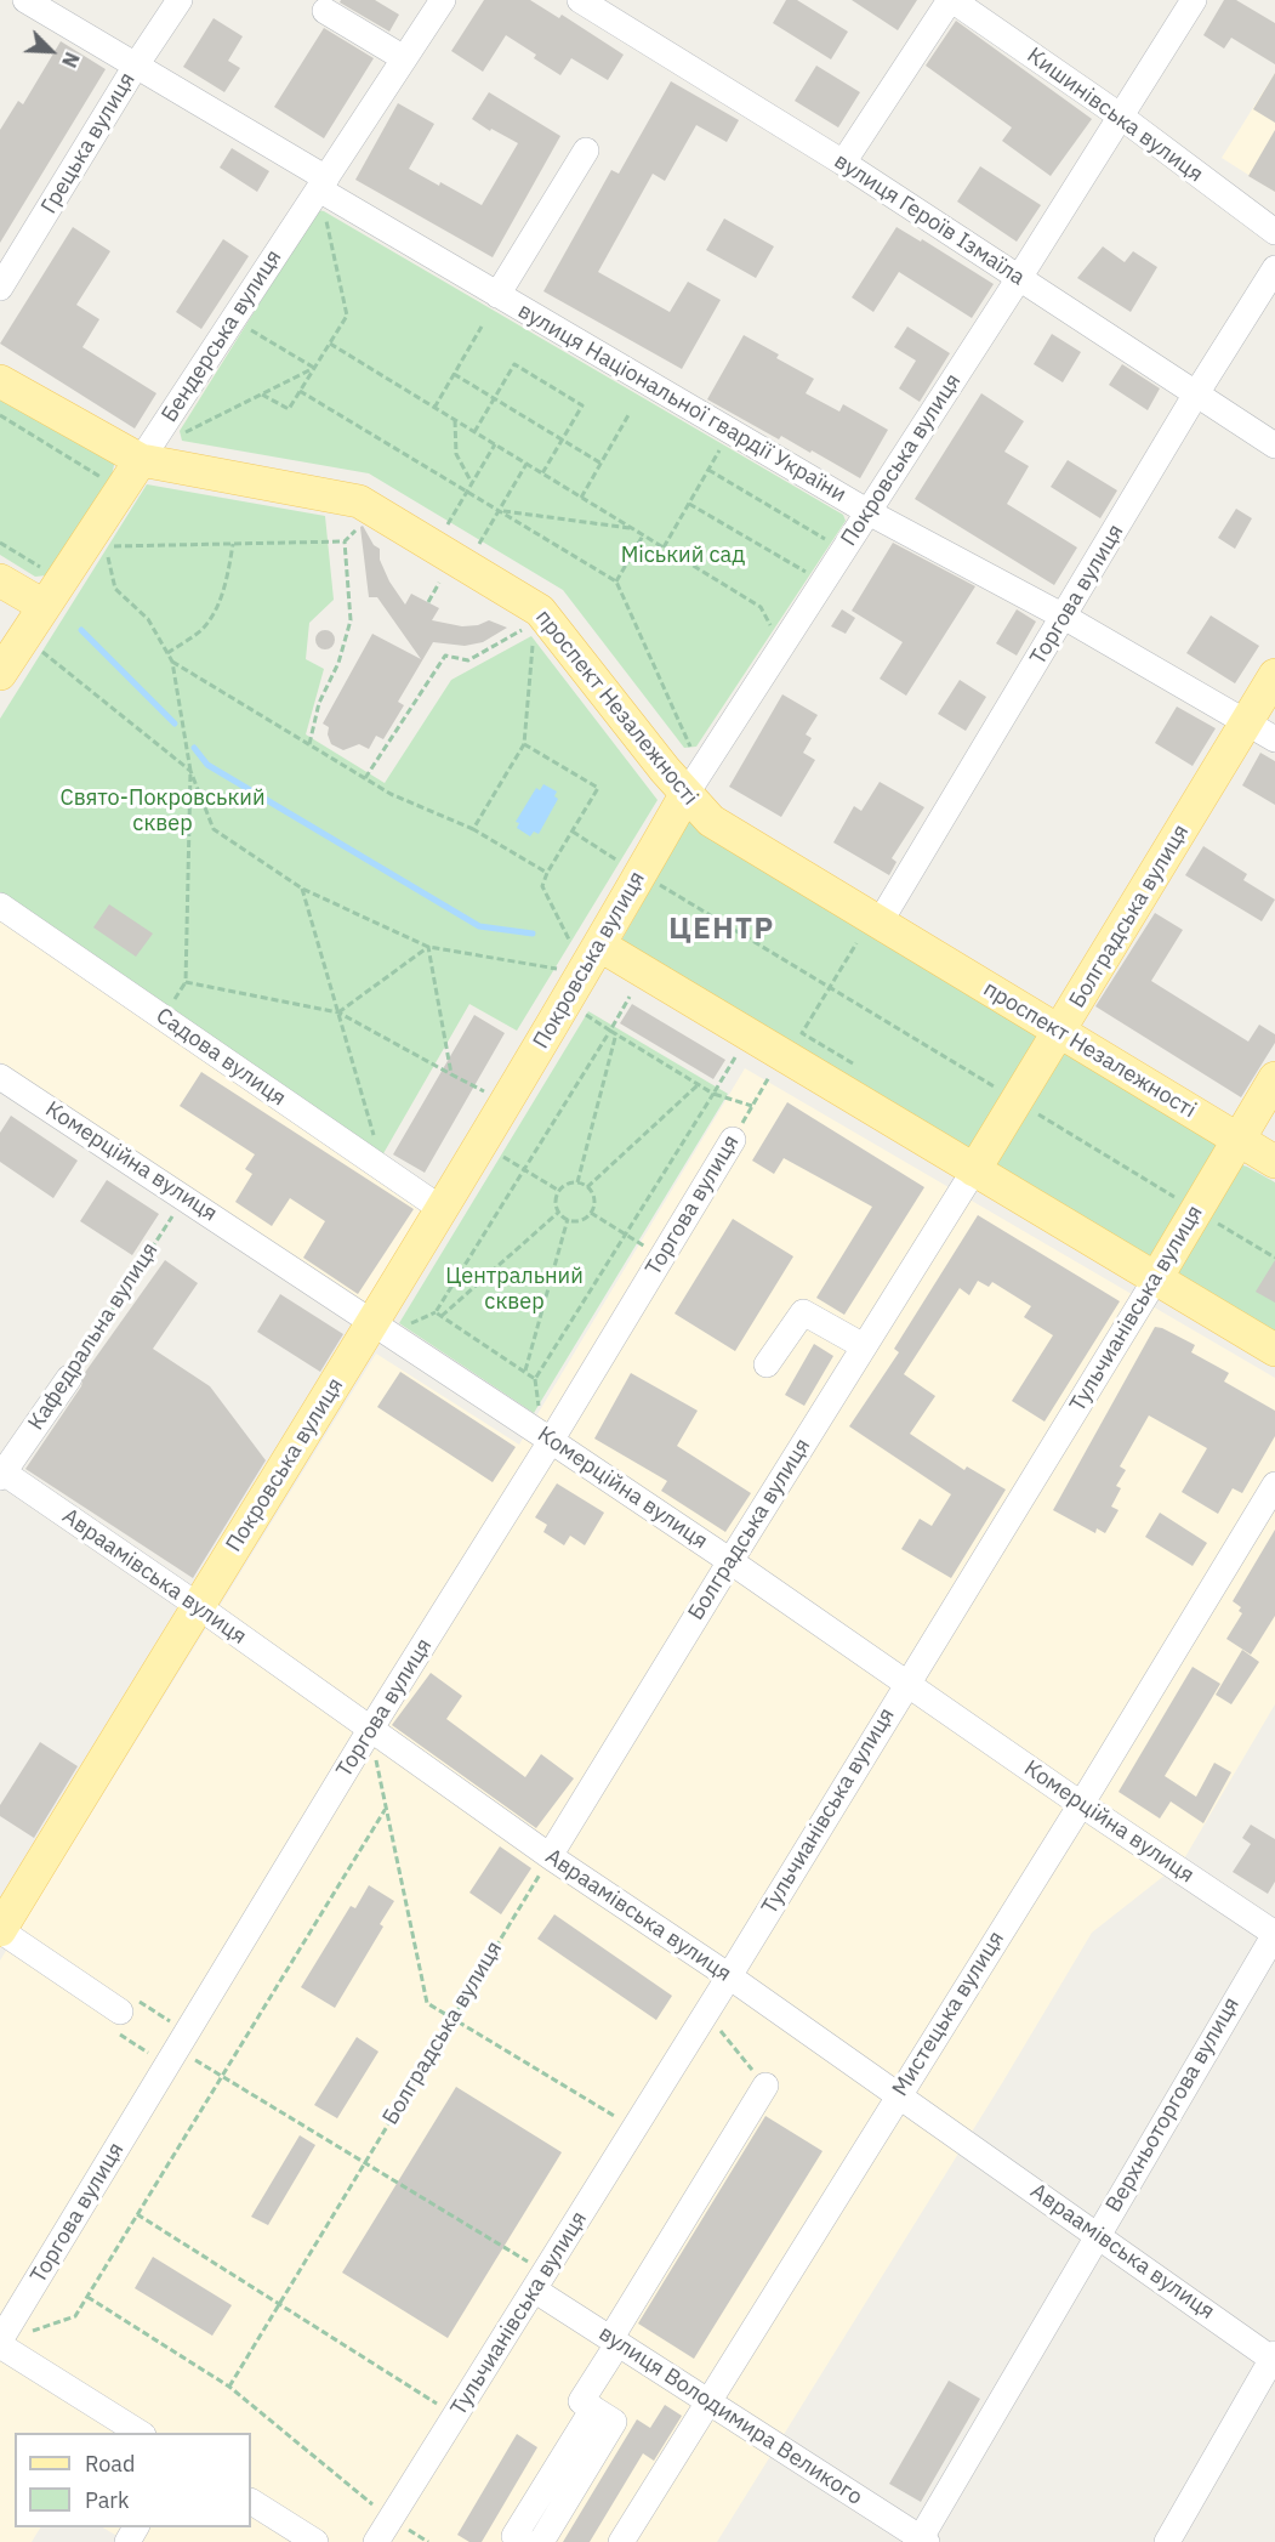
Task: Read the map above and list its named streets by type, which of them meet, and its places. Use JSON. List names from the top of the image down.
{
  "streets": {
    "main road": [
      "Бендерська вулиця",
      "Покровська вулиця",
      "проспект Незалежності",
      "Болградська вулиця",
      "Тульчианівська вулиця"
    ],
    "street": [
      "Кишинівська вулиця",
      "Грецька вулиця",
      "вулиця Героїв Ізмаїла",
      "вулиця Національної гвардії України",
      "Торгова вулиця",
      "Садова вулиця",
      "Комерційна вулиця",
      "Кафедральна вулиця",
      "Авраамівська вулиця",
      "Мистецька вулиця",
      "Верхньоторгова вулиця",
      "вулиця Володимира Великого"
    ]
  },
  "crossings": [
    ["Кишинівська вулиця", "Покровська вулиця"],
    ["Грецька вулиця", "вулиця Національної гвардії України"],
    ["вулиця Героїв Ізмаїла", "Покровська вулиця"],
    ["вулиця Героїв Ізмаїла", "Торгова вулиця"],
    ["Бендерська вулиця", "вулиця Національної гвардії України"],
    ["Бендерська вулиця", "проспект Незалежності"],
    ["вулиця Національної гвардії України", "Покровська вулиця"],
    ["вулиця Національної гвардії України", "Торгова вулиця"],
    ["вулиця Національної гвардії України", "Болградська вулиця"],
    ["Покровська вулиця", "проспект Незалежності"],
    ["Покровська вулиця", "Садова вулиця"],
    ["Покровська вулиця", "Комерційна вулиця"],
    ["Покровська вулиця", "Авраамівська вулиця"],
    ["Торгова вулиця", "проспект Незалежності"],
    ["Торгова вулиця", "Комерційна вулиця"],
    ["Торгова вулиця", "Авраамівська вулиця"],
    ["проспект Незалежності", "Болградська вулиця"],
    ["проспект Незалежності", "Тульчианівська вулиця"],
    ["Болградська вулиця", "Комерційна вулиця"],
    ["Болградська вулиця", "Авраамівська вулиця"],
    ["Комерційна вулиця", "Тульчианівська вулиця"],
    ["Комерційна вулиця", "Кафедральна вулиця"],
    ["Комерційна вулиця", "Мистецька вулиця"],
    ["Комерційна вулиця", "Верхньоторгова вулиця"],
    ["Тульчианівська вулиця", "Авраамівська вулиця"],
    ["Тульчианівська вулиця", "вулиця Володимира Великого"],
    ["Кафедральна вулиця", "Авраамівська вулиця"],
    ["Авраамівська вулиця", "Мистецька вулиця"],
    ["Авраамівська вулиця", "Верхньоторгова вулиця"],
    ["Мистецька вулиця", "вулиця Володимира Великого"],
    ["Верхньоторгова вулиця", "вулиця Володимира Великого"]
  ],
  "districts": ["ЦЕНТР"],
  "parks": ["Міський сад", "Свято-Покровський сквер", "Центральний сквер"],
  "legend": ["Road", "Park"],
  "north": "bottom right"
}
